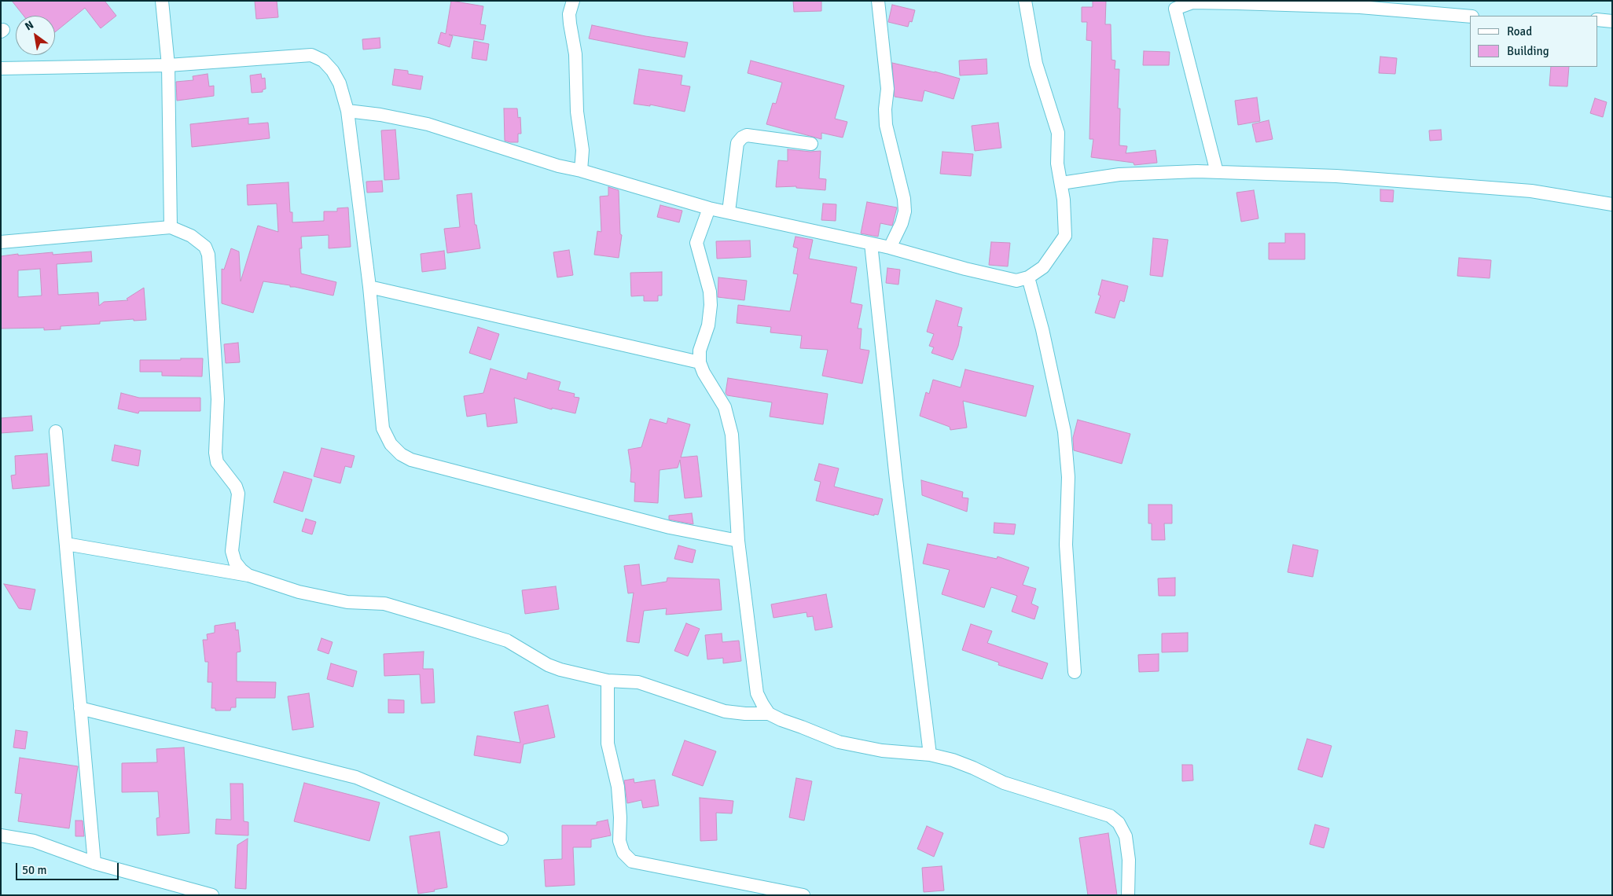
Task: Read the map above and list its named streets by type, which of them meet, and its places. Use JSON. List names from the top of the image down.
{
  "legend": ["Road", "Building"],
  "scale_bar": "50 m",
  "north": "top left"
}
